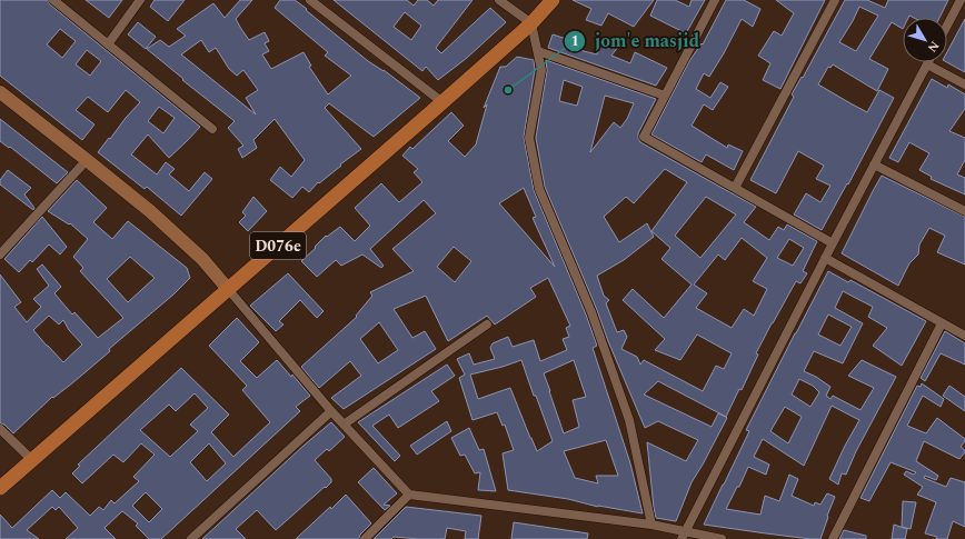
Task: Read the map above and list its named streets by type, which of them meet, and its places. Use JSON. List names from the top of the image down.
{
  "streets": {
    "main road": ["D076e"]
  },
  "places": ["jom'e masjid"],
  "north": "bottom right"
}
